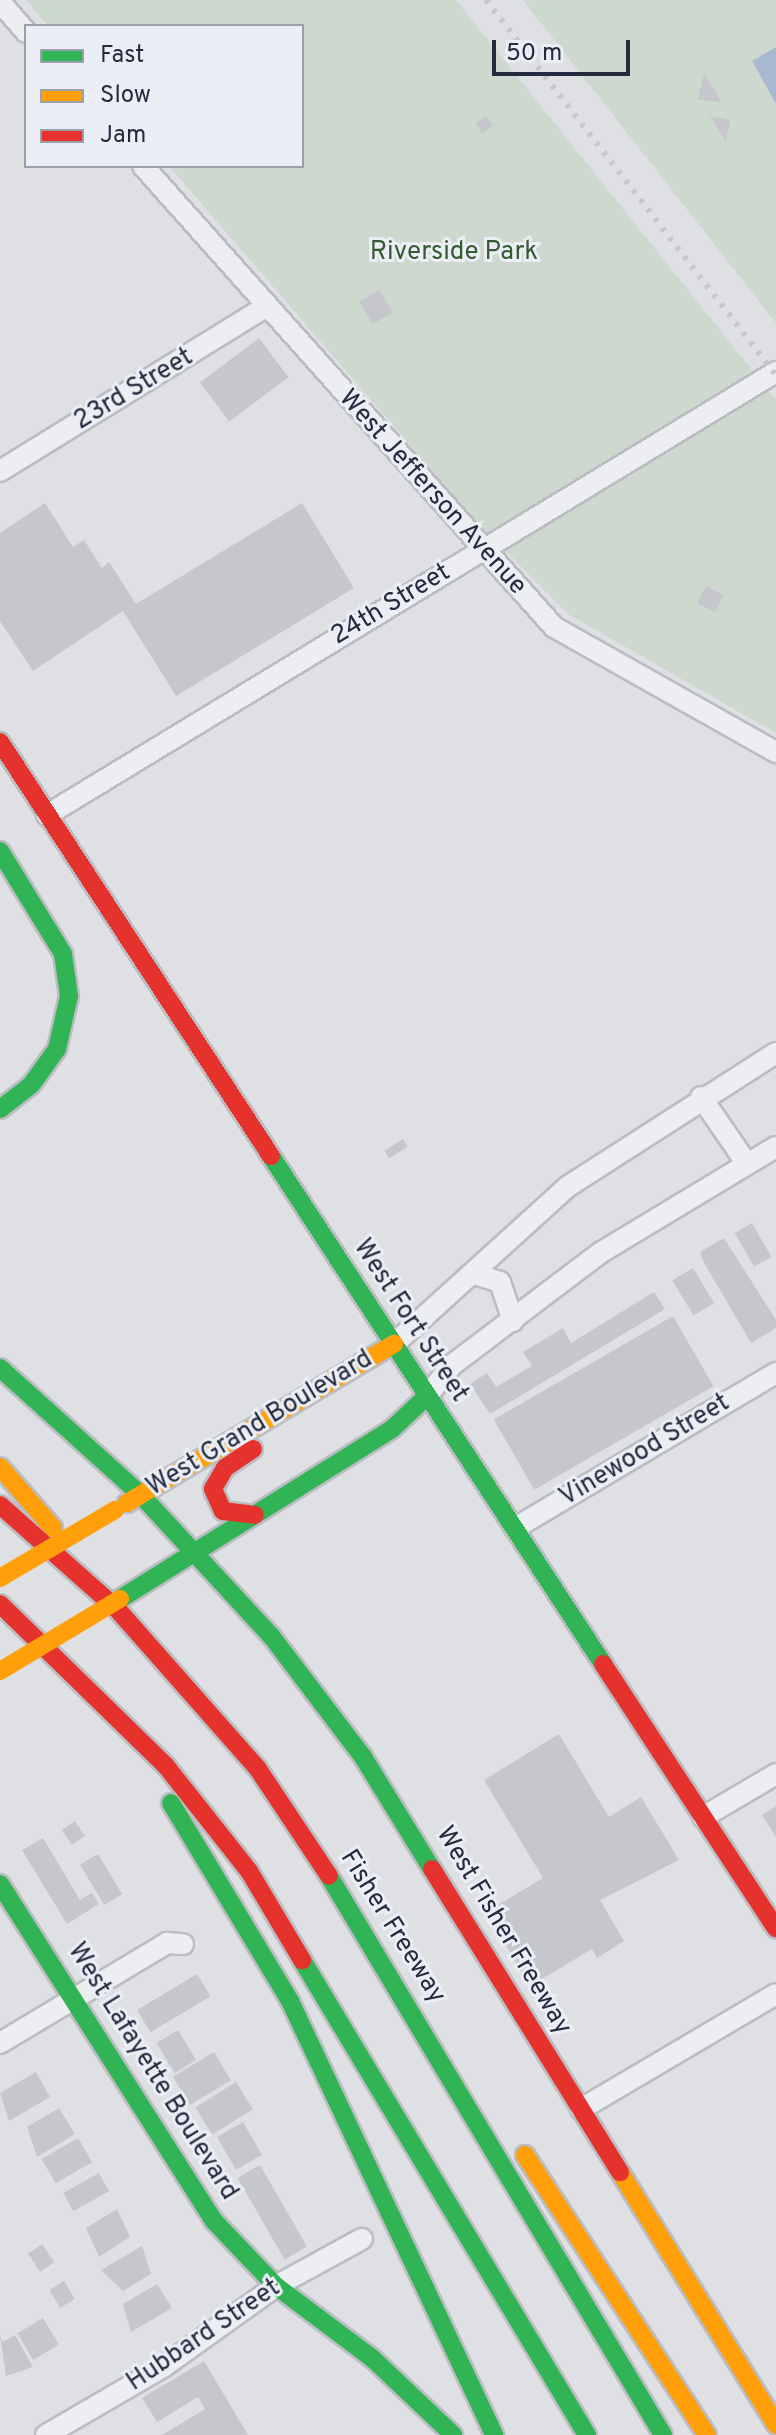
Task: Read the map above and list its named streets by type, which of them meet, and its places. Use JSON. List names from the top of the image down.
{
  "streets": {
    "main road": [
      "West Fort Street",
      "West Grand Boulevard",
      "Fisher Freeway",
      "West Fisher Freeway",
      "West Lafayette Boulevard"
    ],
    "street": [
      "23rd Street",
      "West Jefferson Avenue",
      "24th Street",
      "Vinewood Street",
      "Hubbard Street"
    ]
  },
  "crossings": [
    ["23rd Street", "West Jefferson Avenue"],
    ["West Jefferson Avenue", "24th Street"],
    ["24th Street", "West Fort Street"],
    ["West Fort Street", "West Grand Boulevard"],
    ["West Fort Street", "Vinewood Street"],
    ["West Grand Boulevard", "West Fisher Freeway"],
    ["West Lafayette Boulevard", "Hubbard Street"]
  ],
  "parks": ["Riverside Park"],
  "legend": ["Fast", "Slow", "Jam"],
  "scale_bar": "50 m"
}
